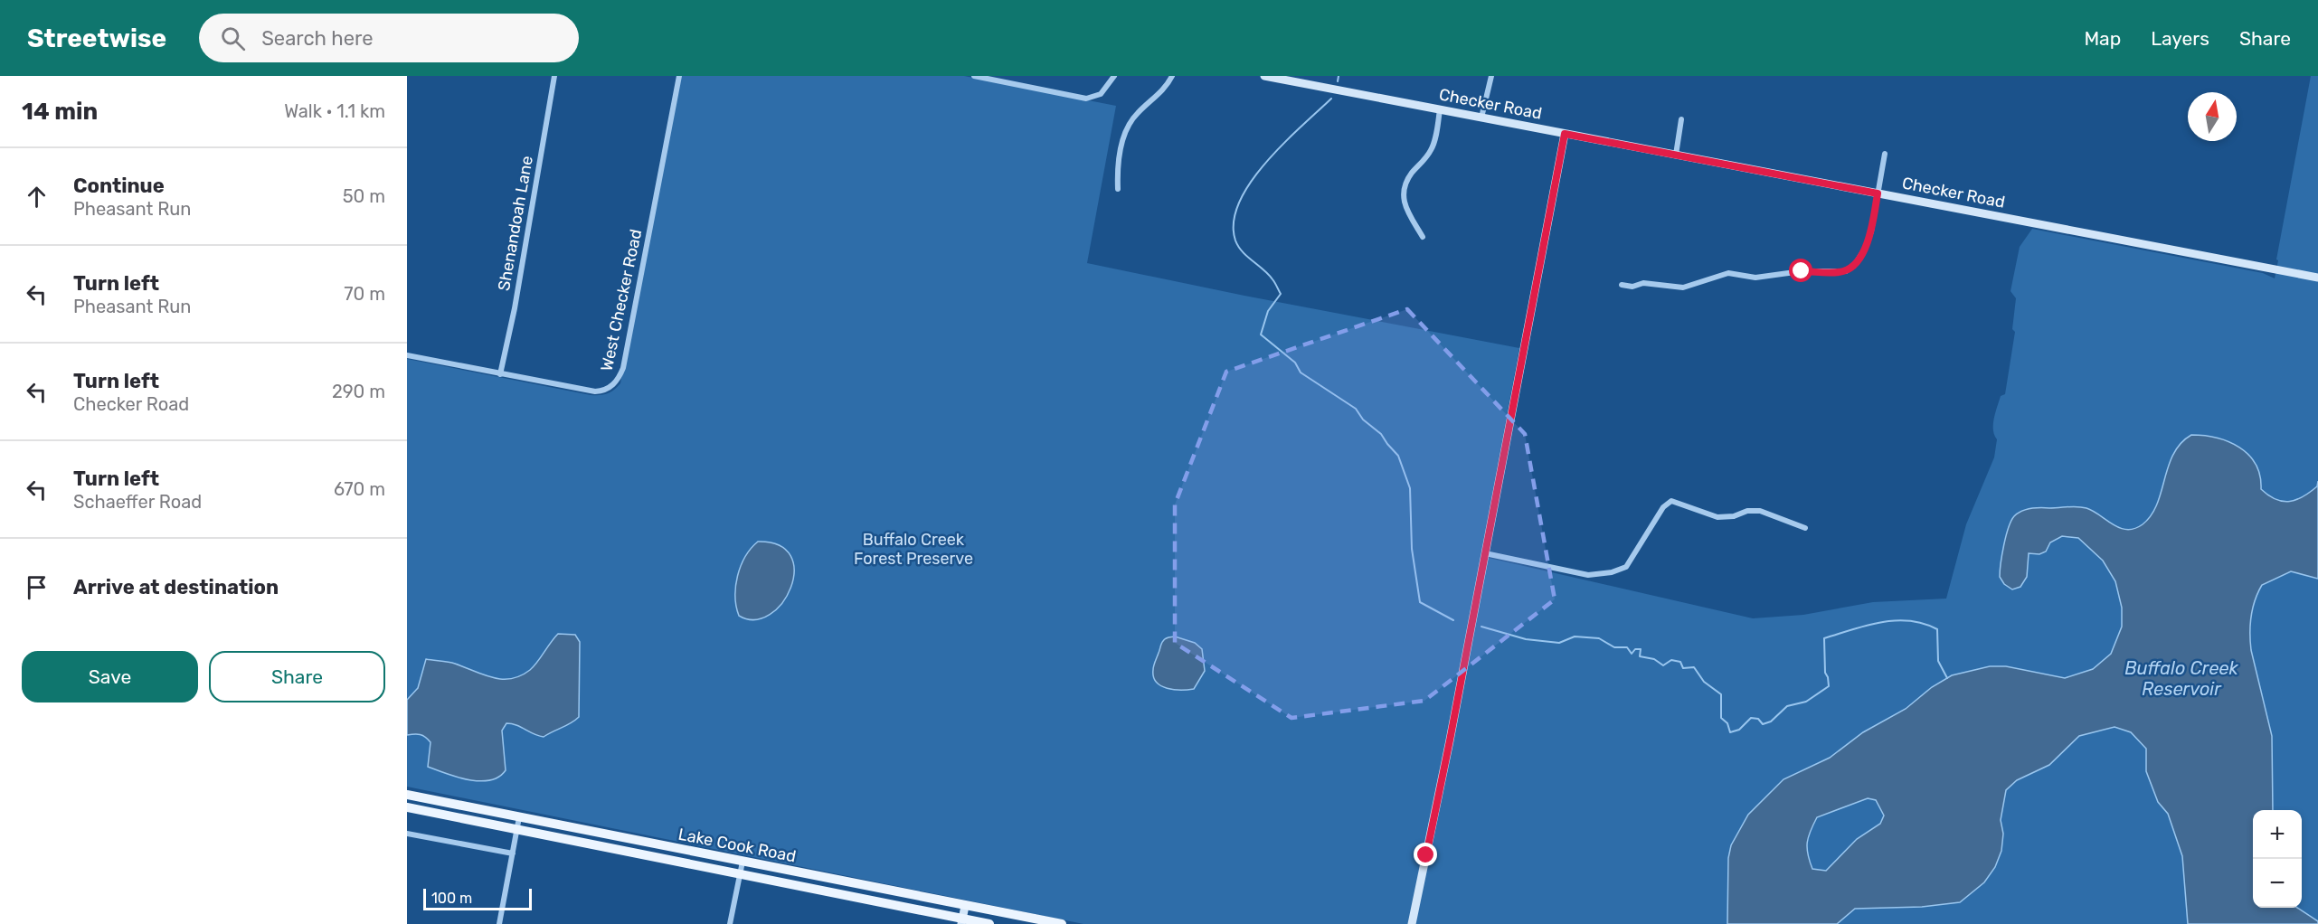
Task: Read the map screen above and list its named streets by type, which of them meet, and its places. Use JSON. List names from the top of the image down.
{
  "streets": {
    "main road": ["Lake Cook Road"],
    "street": ["Checker Road", "Shenandoah Lane", "West Checker Road"]
  },
  "crossings": [
    ["Shenandoah Lane", "West Checker Road"]
  ],
  "water": ["Buffalo Creek Reservoir"],
  "parks": ["Buffalo Creek Forest Preserve"],
  "scale_bar": "100 m",
  "north": "top",
  "page": {
    "header": "Streetwise",
    "search": "Search here",
    "nav": ["Map", "Layers", "Share"],
    "heading": ["14 min", "Walk · 1.1 km"],
    "list": [
      ["Continue", "Pheasant Run", "50 m"],
      ["Turn left", "Pheasant Run", "70 m"],
      ["Turn left", "Checker Road", "290 m"],
      ["Turn left", "Schaeffer Road", "670 m"],
      "Arrive at destination"
    ],
    "buttons": ["Save", "Share"],
    "map_buttons": ["+", "−"],
    "scale": "100 m"
  }
}
